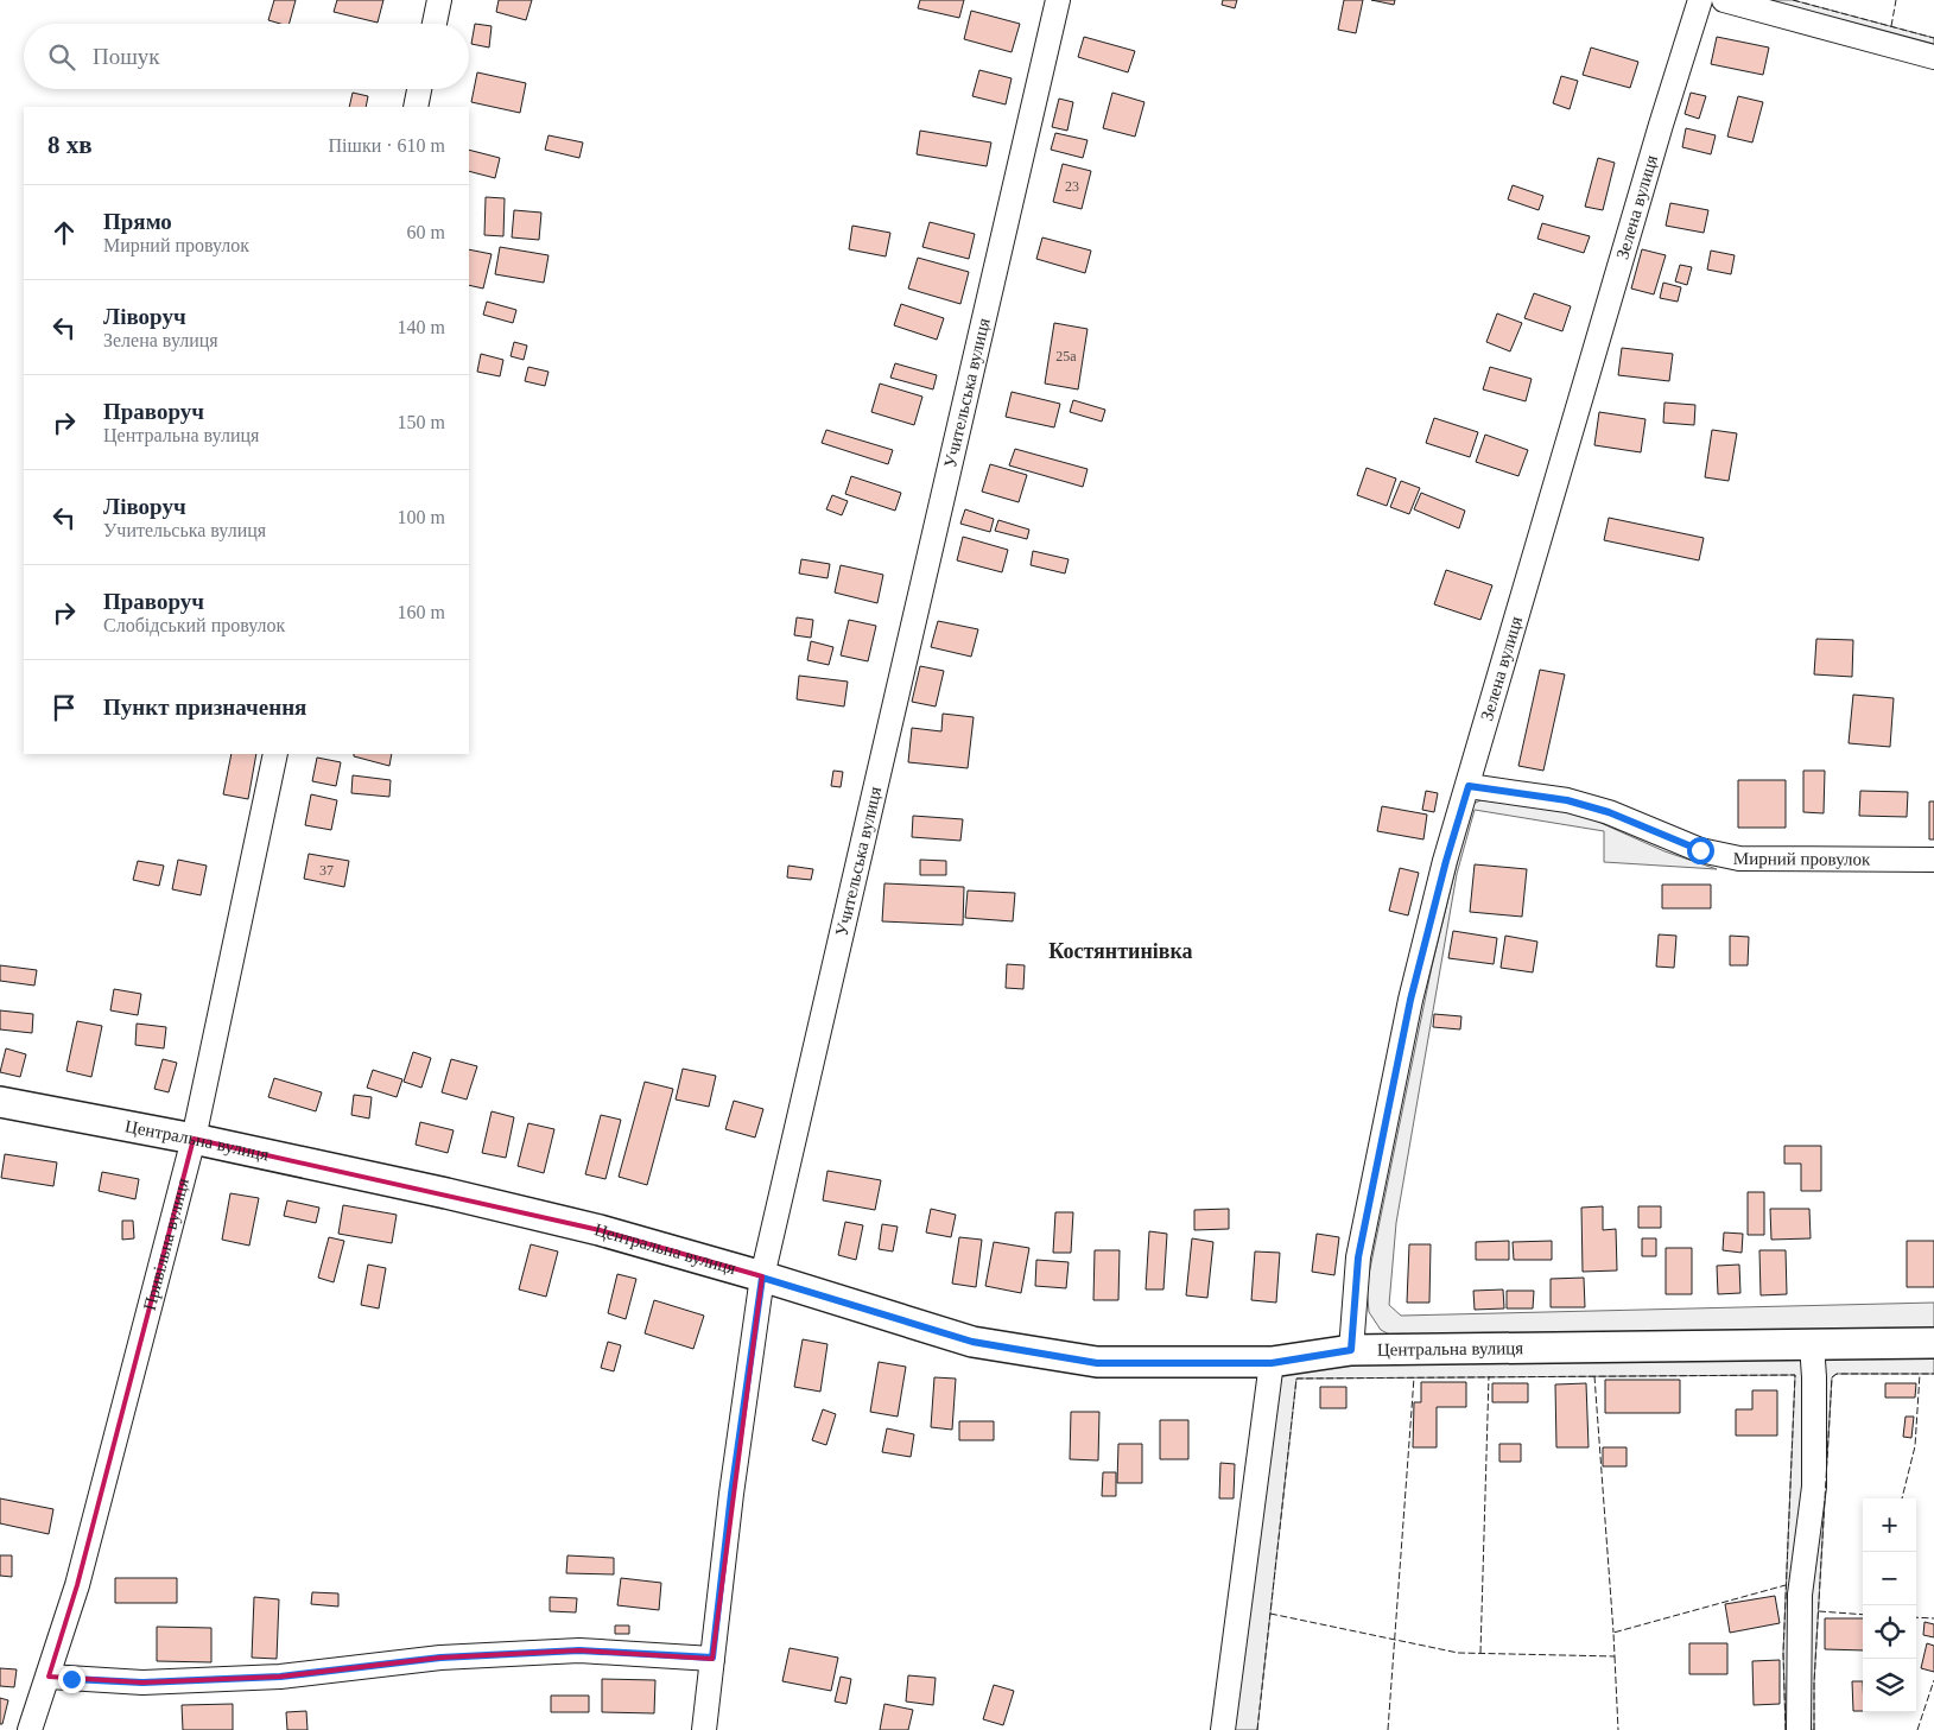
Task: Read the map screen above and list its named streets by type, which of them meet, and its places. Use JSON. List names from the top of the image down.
{
  "streets": {
    "street": [
      "Зелена вулиця",
      "Учительська вулиця",
      "Мирний провулок",
      "Центральна вулиця",
      "Привільна вулиця"
    ]
  },
  "crossings": [
    ["Зелена вулиця", "Мирний провулок"],
    ["Зелена вулиця", "Центральна вулиця"],
    ["Учительська вулиця", "Центральна вулиця"],
    ["Центральна вулиця", "Привільна вулиця"]
  ],
  "districts": ["Костянтинівка"],
  "house_numbers": ["23", "25а", "37"],
  "page": {
    "search": "Пошук",
    "heading": ["8 хв", "Пішки · 610 m"],
    "list": [
      ["Прямо", "Мирний провулок", "60 m"],
      ["Ліворуч", "Зелена вулиця", "140 m"],
      ["Праворуч", "Центральна вулиця", "150 m"],
      ["Ліворуч", "Учительська вулиця", "100 m"],
      ["Праворуч", "Слобідський провулок", "160 m"],
      "Пункт призначення"
    ],
    "map_buttons": ["+", "−"]
  }
}
